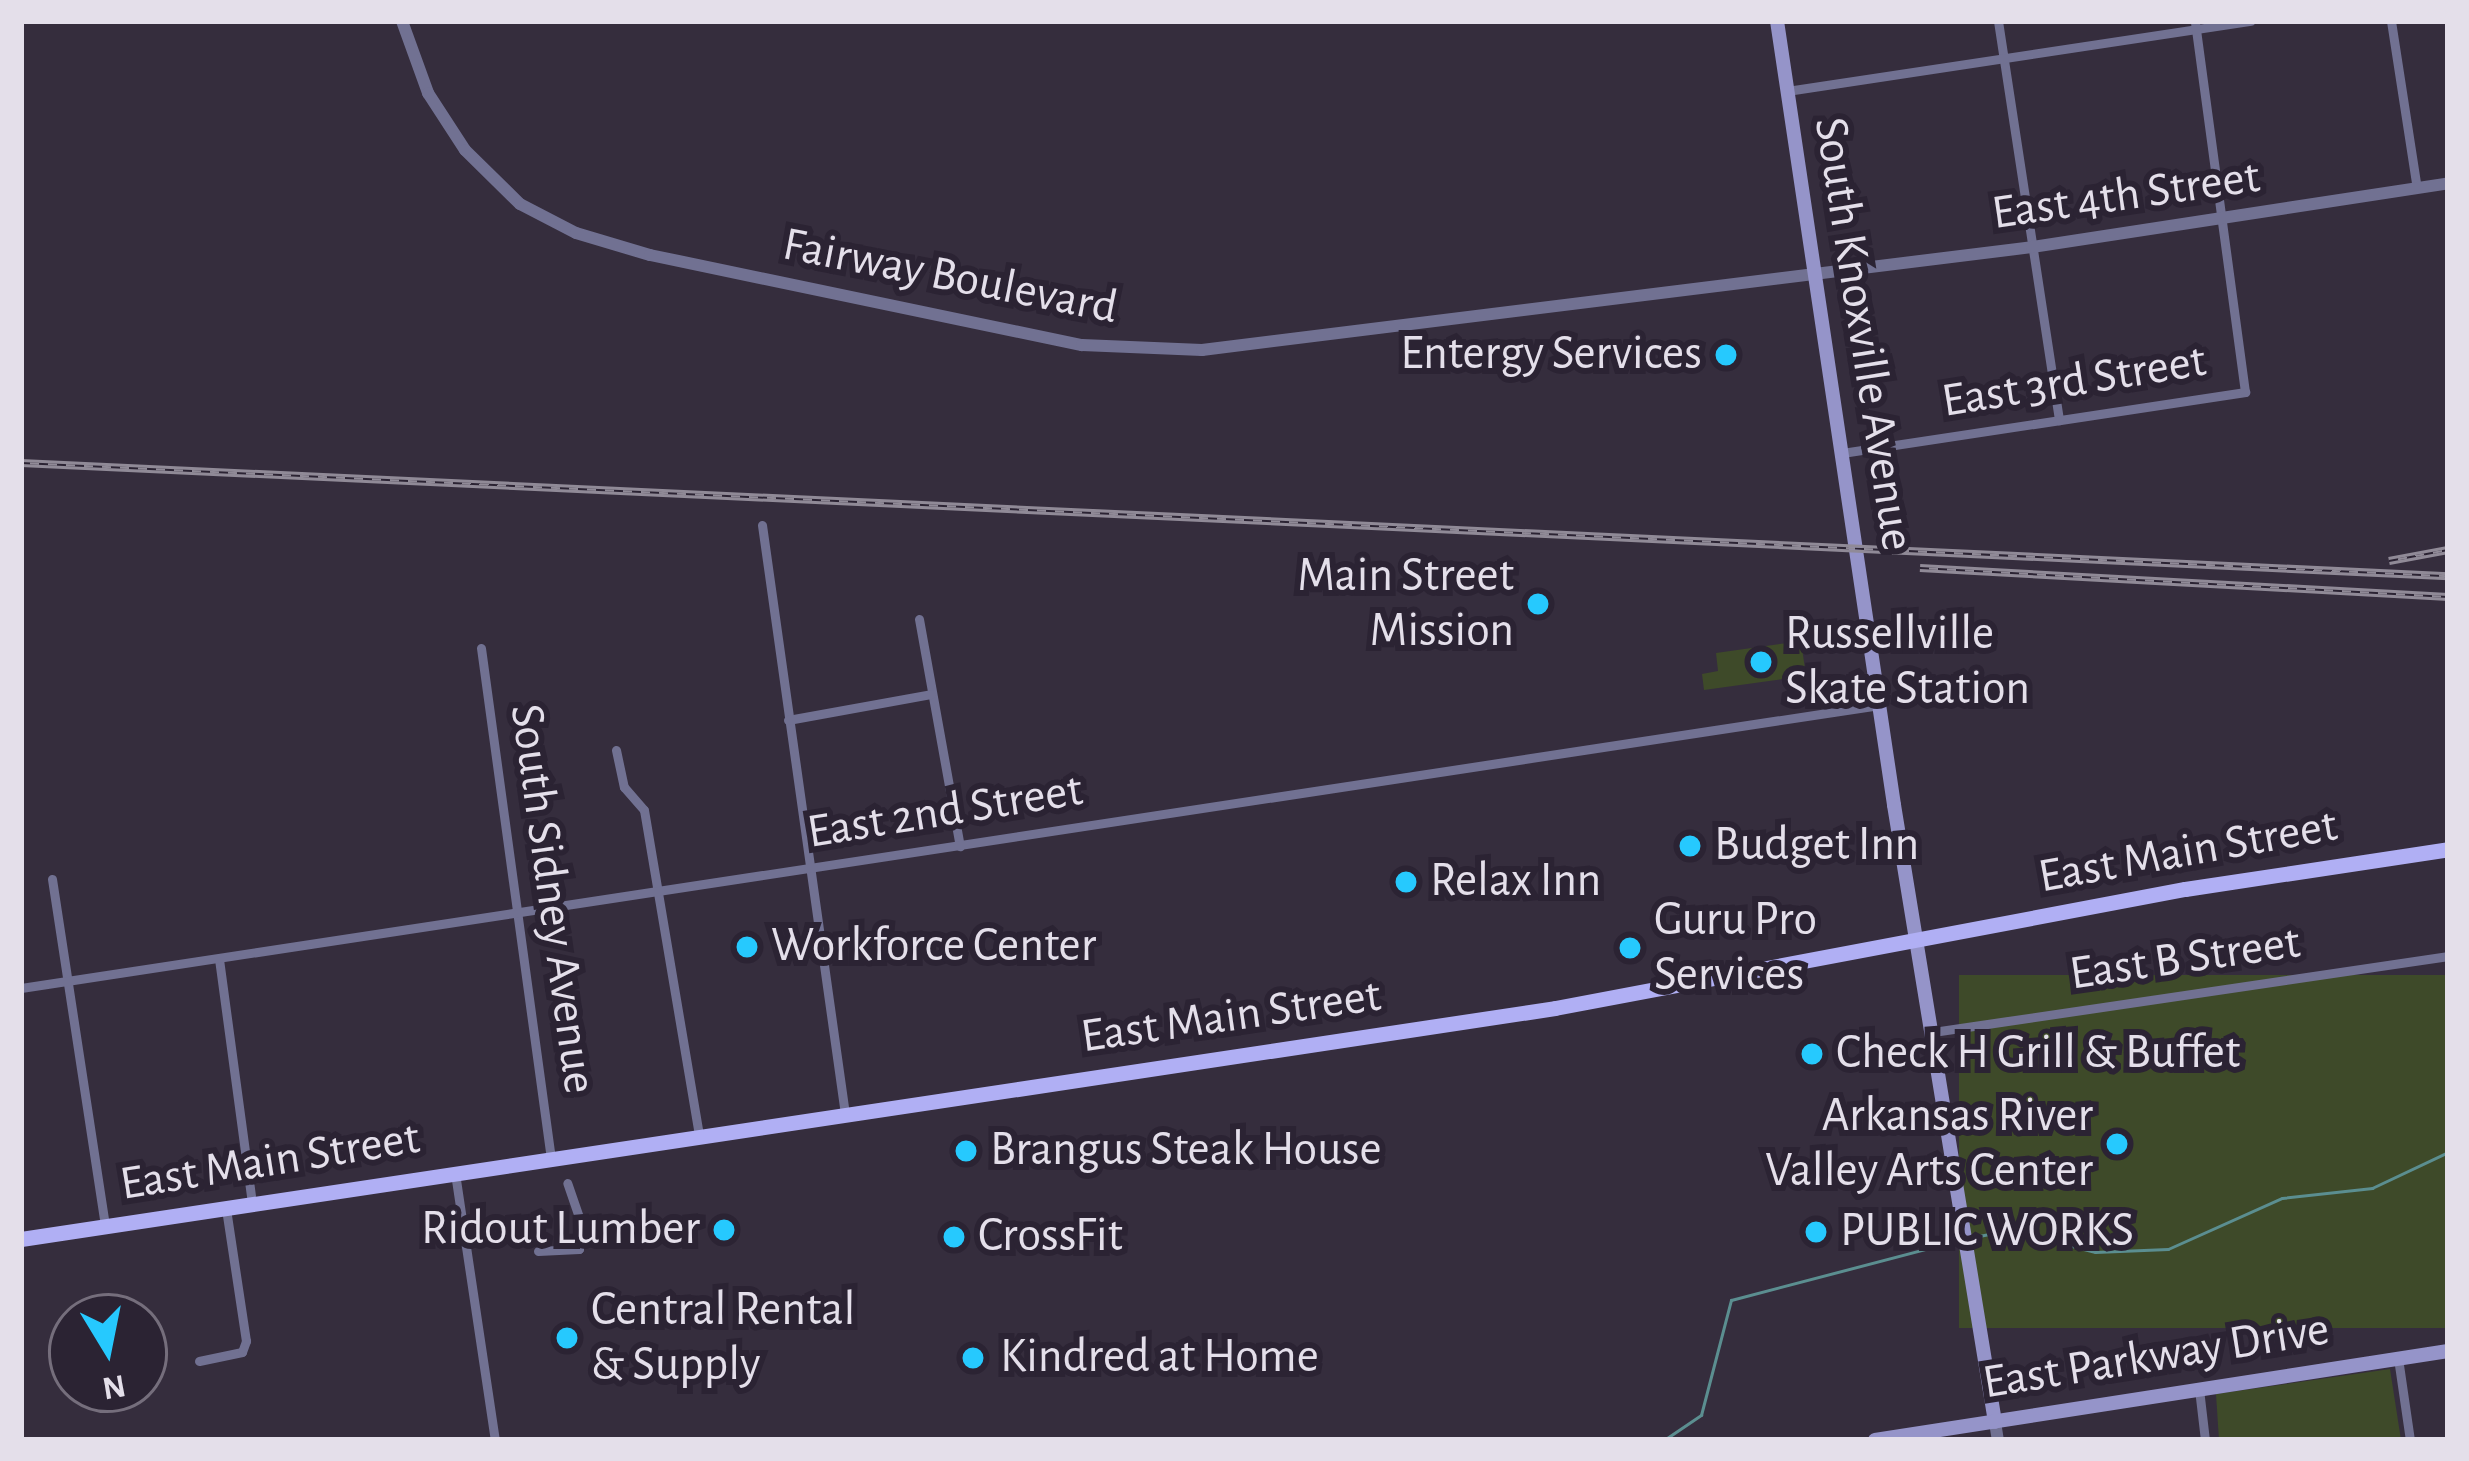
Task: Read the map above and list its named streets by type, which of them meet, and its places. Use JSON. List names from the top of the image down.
{
  "streets": {
    "main road": ["South Knoxville Avenue", "East Main Street", "East Parkway Drive"],
    "street": [
      "East 4th Street",
      "Fairway Boulevard",
      "East 3rd Street",
      "East 2nd Street",
      "South Sidney Avenue",
      "East B Street"
    ]
  },
  "crossings": [
    ["East 4th Street", "Fairway Boulevard"],
    ["East 4th Street", "South Knoxville Avenue"],
    ["East 4th Street", "East 3rd Street"],
    ["Fairway Boulevard", "South Knoxville Avenue"],
    ["South Knoxville Avenue", "East 3rd Street"],
    ["South Knoxville Avenue", "East 2nd Street"],
    ["South Knoxville Avenue", "East Main Street"],
    ["South Knoxville Avenue", "East B Street"],
    ["South Knoxville Avenue", "East Parkway Drive"],
    ["East 2nd Street", "South Sidney Avenue"],
    ["East Main Street", "South Sidney Avenue"]
  ],
  "places": [
    "Entergy Services",
    "Main Street Mission",
    "Russellville Skate Station",
    "Budget Inn",
    "Relax Inn",
    "Workforce Center",
    "Guru Pro Services",
    "Check H Grill & Buffet",
    "Arkansas River Valley Arts Center",
    "Brangus Steak House",
    "Ridout Lumber",
    "PUBLIC WORKS",
    "CrossFit",
    "Central Rental & Supply",
    "Kindred at Home"
  ],
  "north": "bottom"
}
